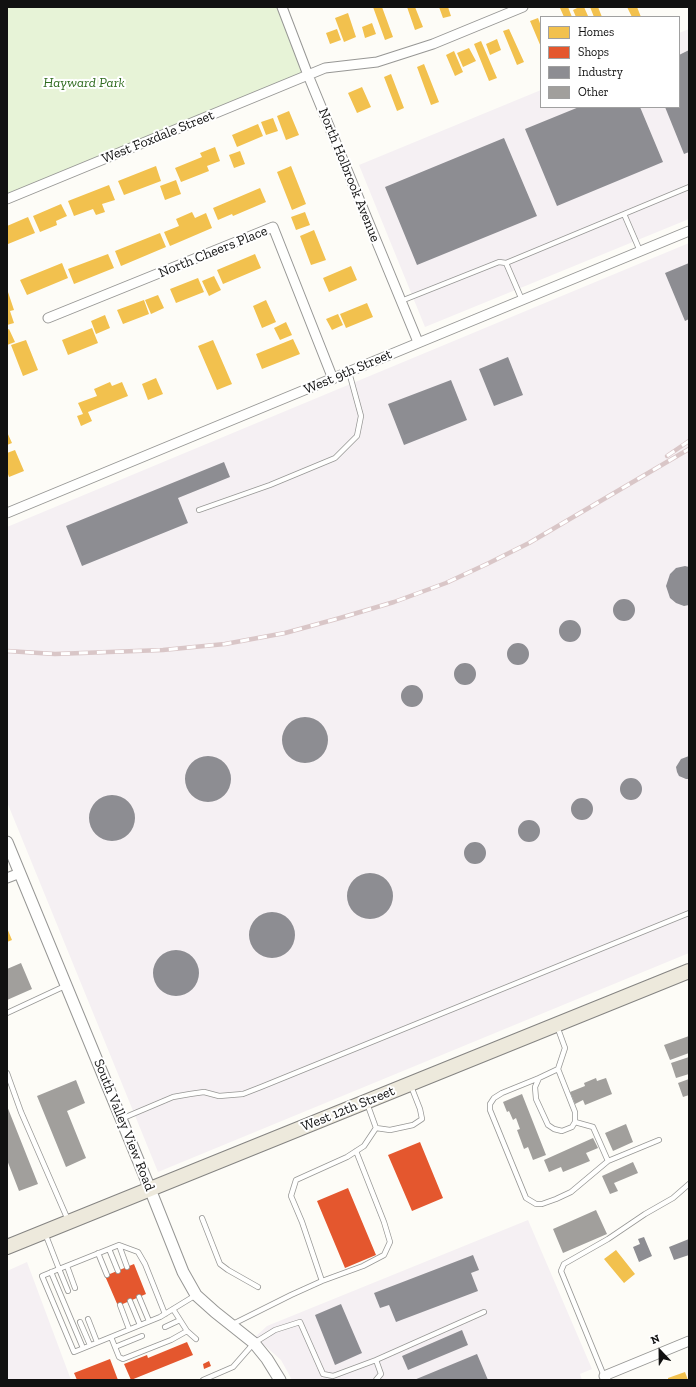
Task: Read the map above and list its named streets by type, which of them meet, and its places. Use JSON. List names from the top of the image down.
{
  "streets": {
    "main road": ["West 12th Street"],
    "street": [
      "West Foxdale Street",
      "North Holbrook Avenue",
      "North Cheers Place",
      "West 9th Street",
      "South Valley View Road"
    ]
  },
  "crossings": [
    ["West Foxdale Street", "North Holbrook Avenue"],
    ["North Holbrook Avenue", "West 9th Street"],
    ["North Cheers Place", "West 9th Street"],
    ["West 12th Street", "South Valley View Road"]
  ],
  "parks": ["Hayward Park"],
  "legend": [
    "Homes",
    "Shops",
    "Industry",
    "Other"
  ],
  "north": "top"
}
